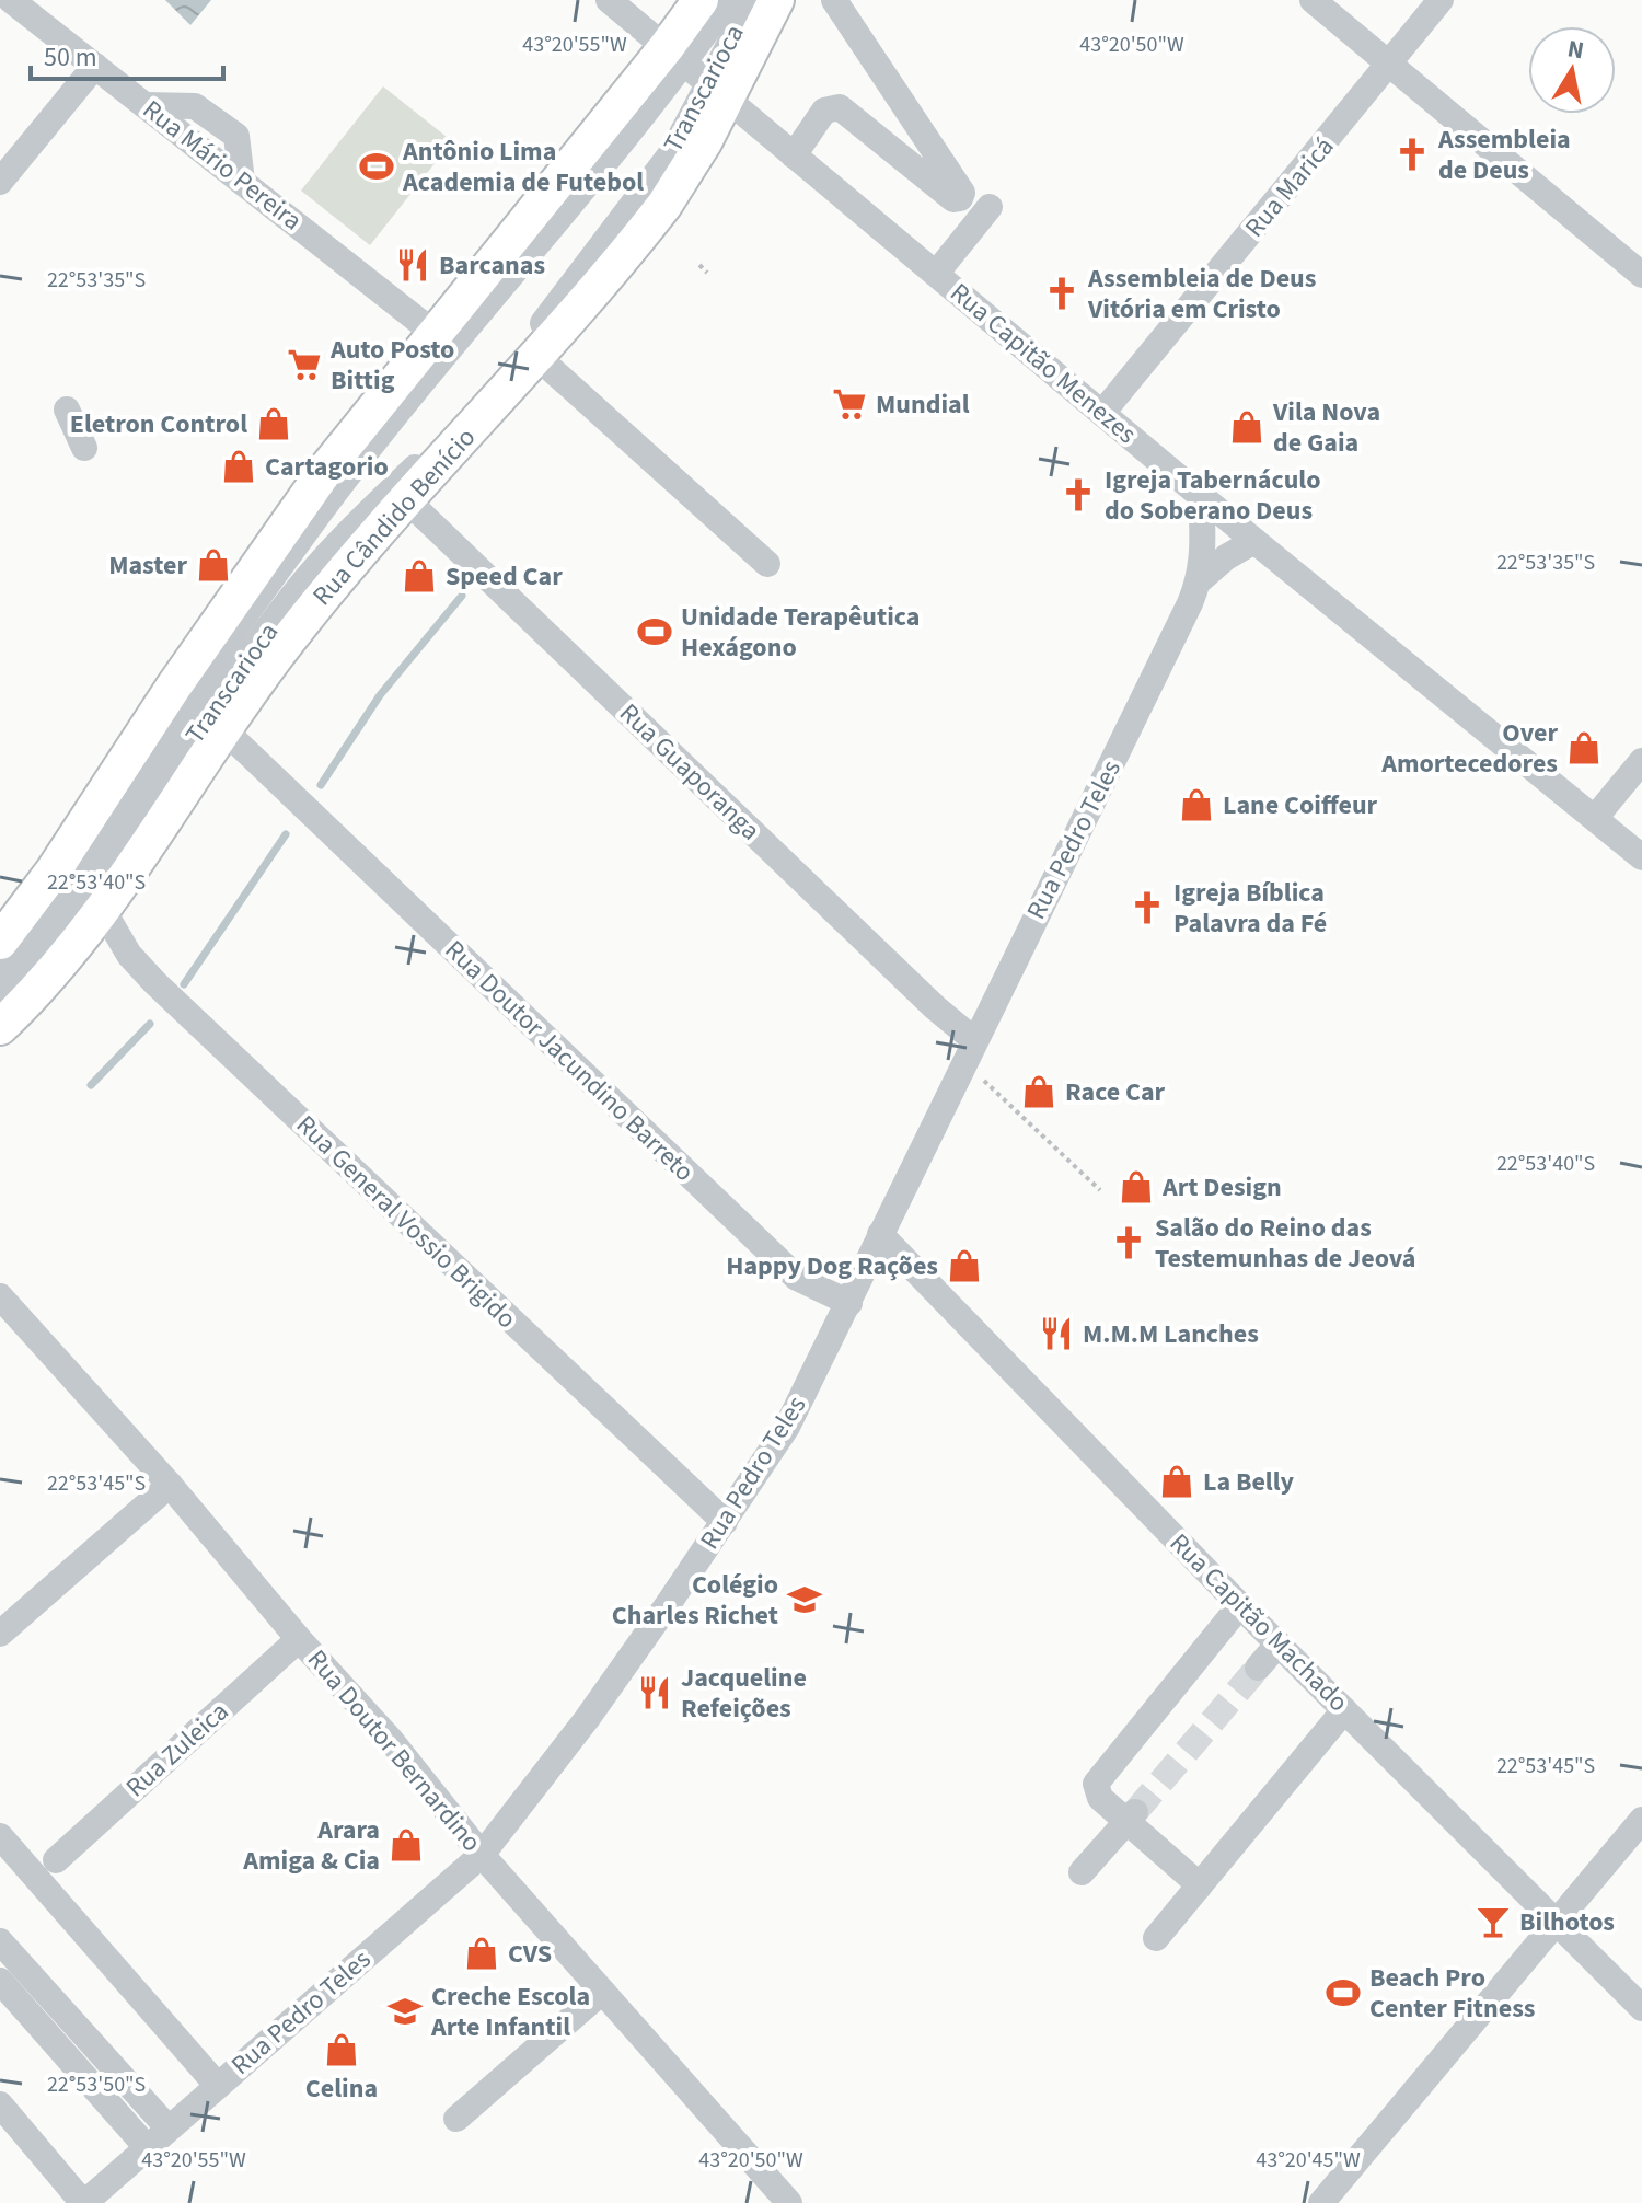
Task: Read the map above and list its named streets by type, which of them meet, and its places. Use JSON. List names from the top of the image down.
{
  "streets": {
    "main road": ["Rua Cândido Benício"],
    "street": [
      "Transcarioca",
      "Rua Mário Pereira",
      "Rua Maricá",
      "Rua Capitão Menezes",
      "Rua Guaporanga",
      "Rua Pedro Teles",
      "Rua Doutor Jacundino Barreto",
      "Rua General Vossio Brigido",
      "Rua Capitão Machado",
      "Rua Zuleica",
      "Rua Doutor Bernardino"
    ]
  },
  "crossings": [
    ["Transcarioca", "Rua Capitão Menezes"],
    ["Transcarioca", "Rua Cândido Benício"],
    ["Rua Maricá", "Rua Capitão Menezes"],
    ["Rua Capitão Menezes", "Rua Cândido Benício"],
    ["Rua Capitão Menezes", "Rua Pedro Teles"],
    ["Rua Cândido Benício", "Rua Guaporanga"],
    ["Rua Cândido Benício", "Rua Doutor Jacundino Barreto"],
    ["Rua Cândido Benício", "Rua General Vossio Brigido"],
    ["Rua Guaporanga", "Rua Pedro Teles"],
    ["Rua Pedro Teles", "Rua Doutor Jacundino Barreto"],
    ["Rua Pedro Teles", "Rua General Vossio Brigido"],
    ["Rua Pedro Teles", "Rua Capitão Machado"],
    ["Rua Pedro Teles", "Rua Doutor Bernardino"],
    ["Rua Zuleica", "Rua Doutor Bernardino"]
  ],
  "places": {
    "church": [
      "Assembleia de Deus",
      "Assembleia de Deus Vitória em Cristo",
      "Igreja Tabernáculo do Soberano Deus",
      "Igreja Bíblica Palavra da Fé",
      "Salão do Reino das Testemunhas de Jeová"
    ],
    "sports": ["Antônio Lima Academia de Futebol", "Unidade Terapêutica Hexágono", "Beach Pro Center Fitness"],
    "restaurant": ["Barcanas", "M.M.M Lanches", "Jacqueline Refeições"],
    "supermarket": ["Auto Posto Bittig", "Mundial"],
    "shop": [
      "Eletron Control",
      "Vila Nova de Gaia",
      "Cartagorio",
      "Master",
      "Speed Car",
      "Over Amortecedores",
      "Lane Coiffeur",
      "Race Car",
      "Art Design",
      "Happy Dog Rações",
      "La Belly",
      "Arara Amiga & Cia",
      "CVS",
      "Celina"
    ],
    "school or university": ["Colégio Charles Richet", "Creche Escola Arte Infantil"],
    "bar": ["Bilhotos"]
  },
  "scale_bar": "50 m",
  "north": "top",
  "coordinates": [
    "43°20'55\"W",
    "43°20'50\"W",
    "22°53'35\"S",
    "22°53'40\"S",
    "22°53'45\"S",
    "22°53'50\"S",
    "43°20'45\"W"
  ]
}
